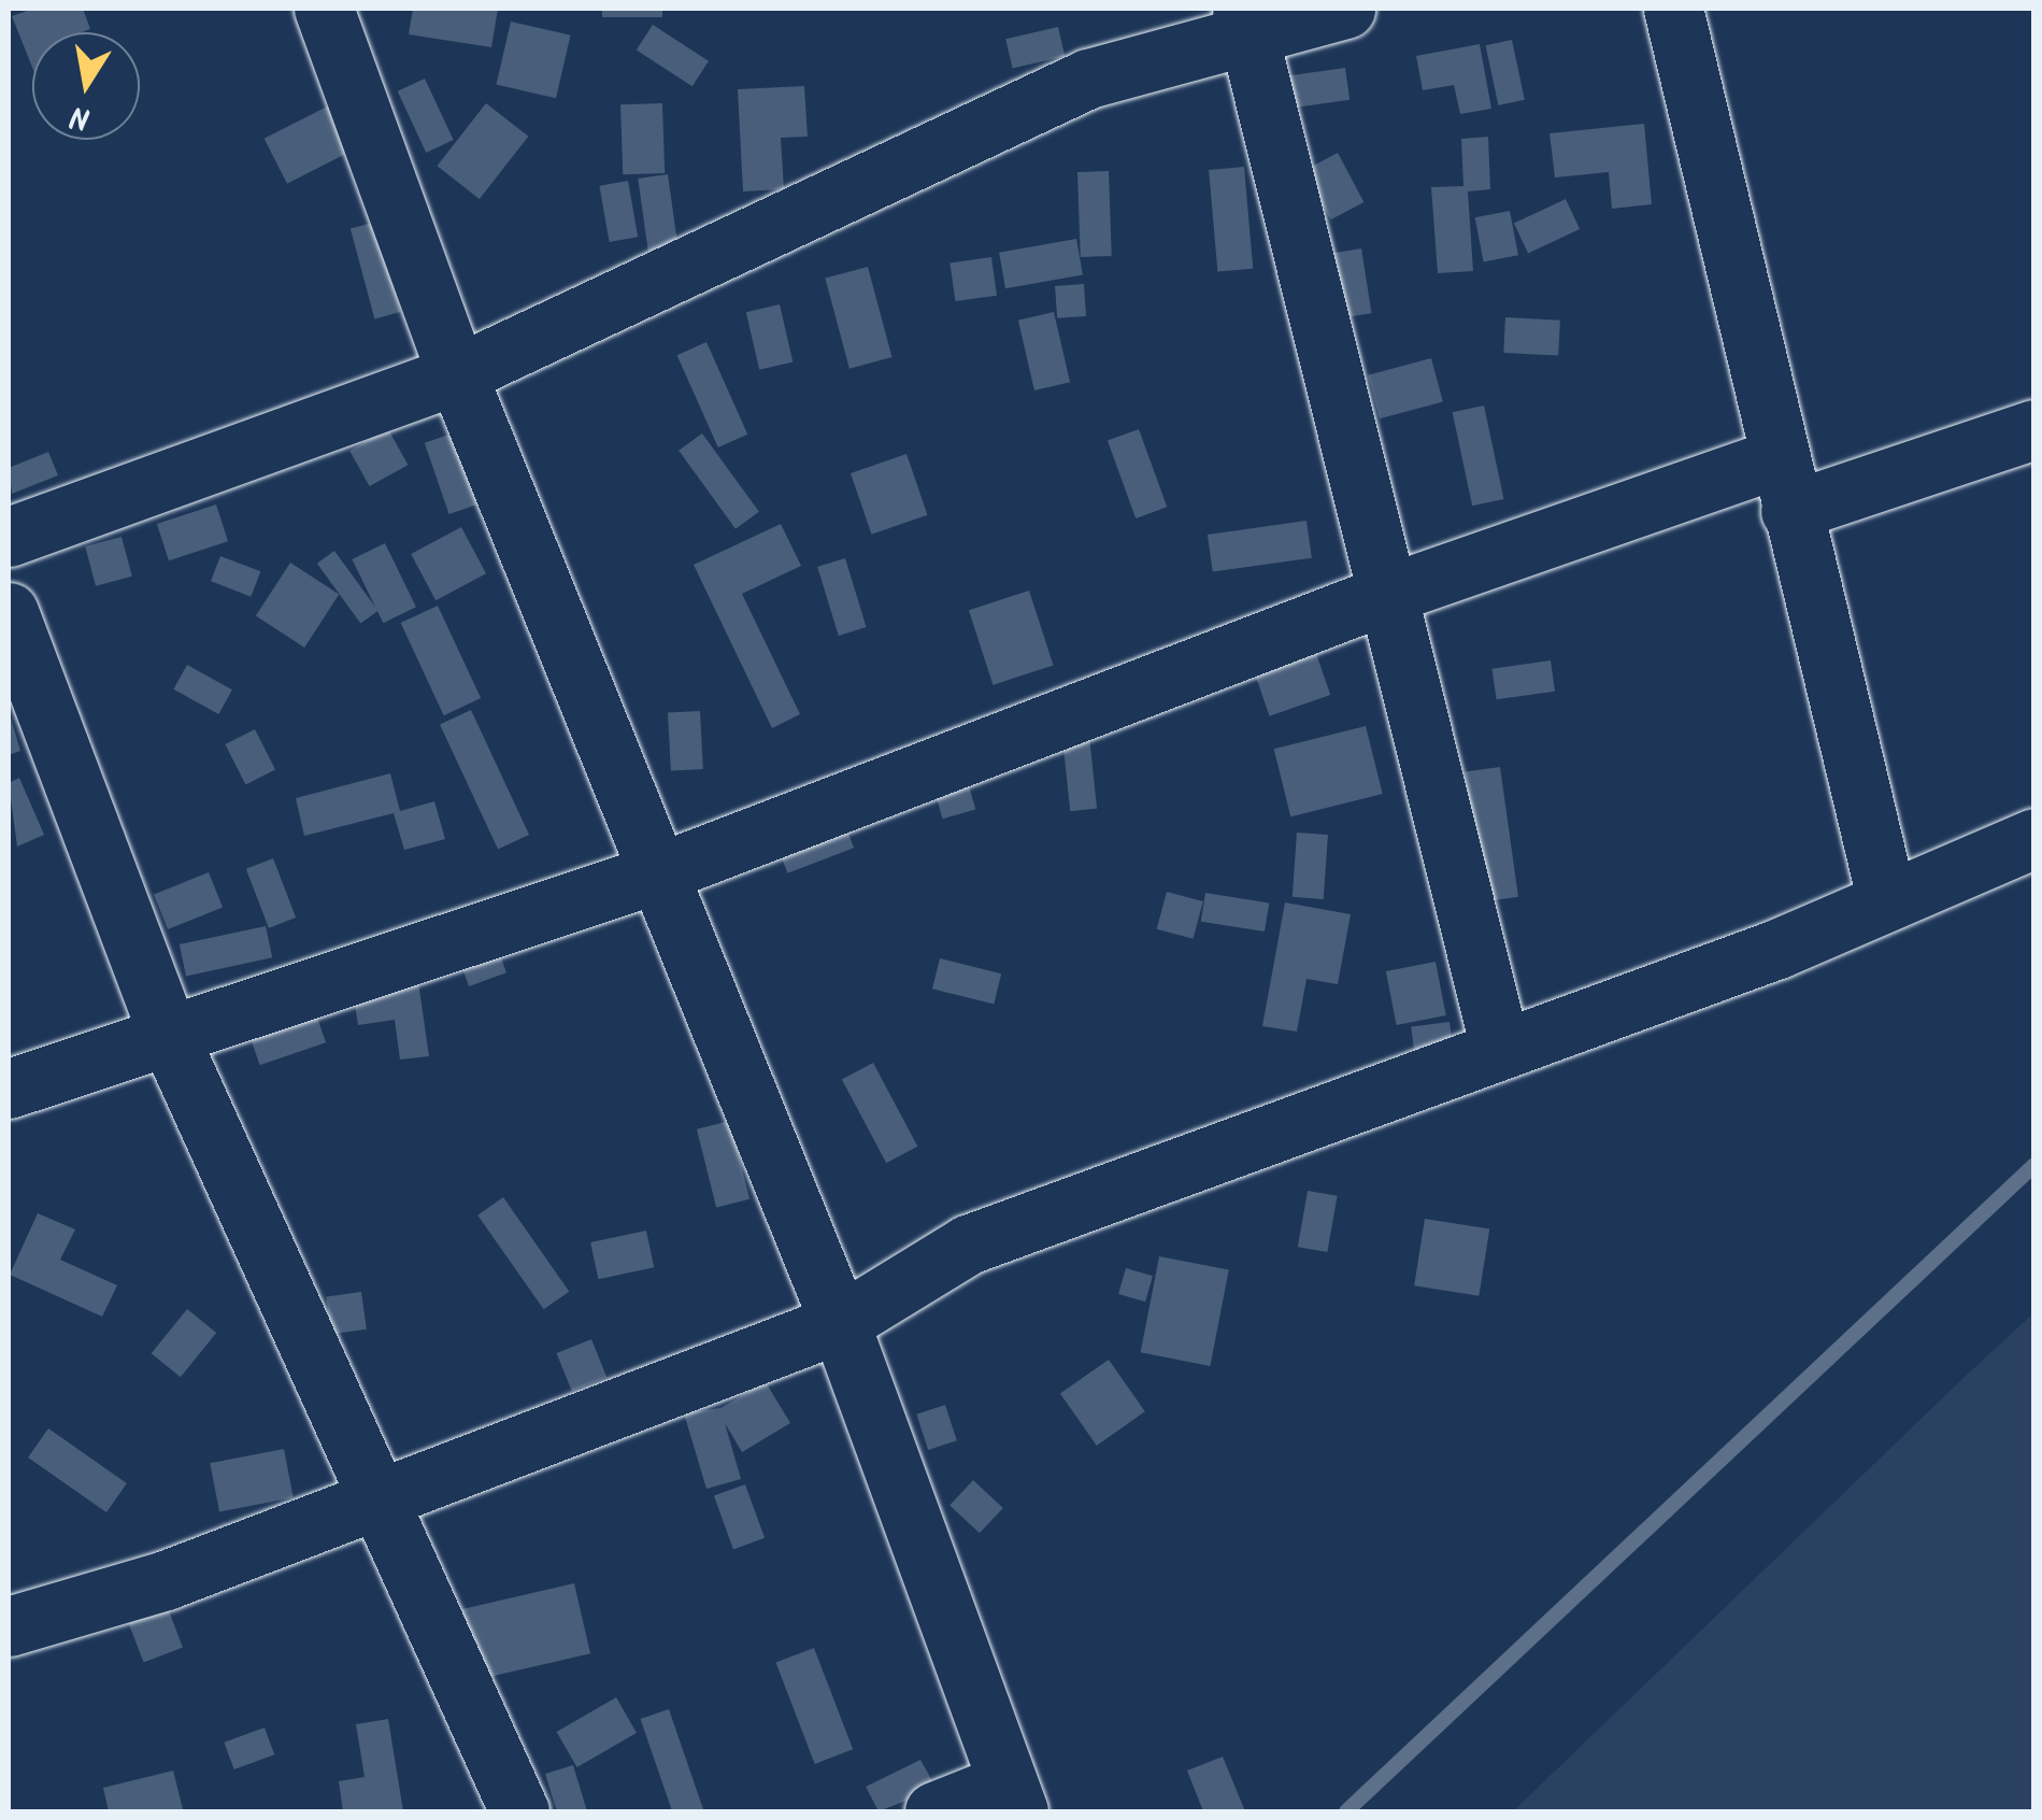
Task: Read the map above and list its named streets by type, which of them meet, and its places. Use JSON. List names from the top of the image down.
{
  "north": "bottom"
}
